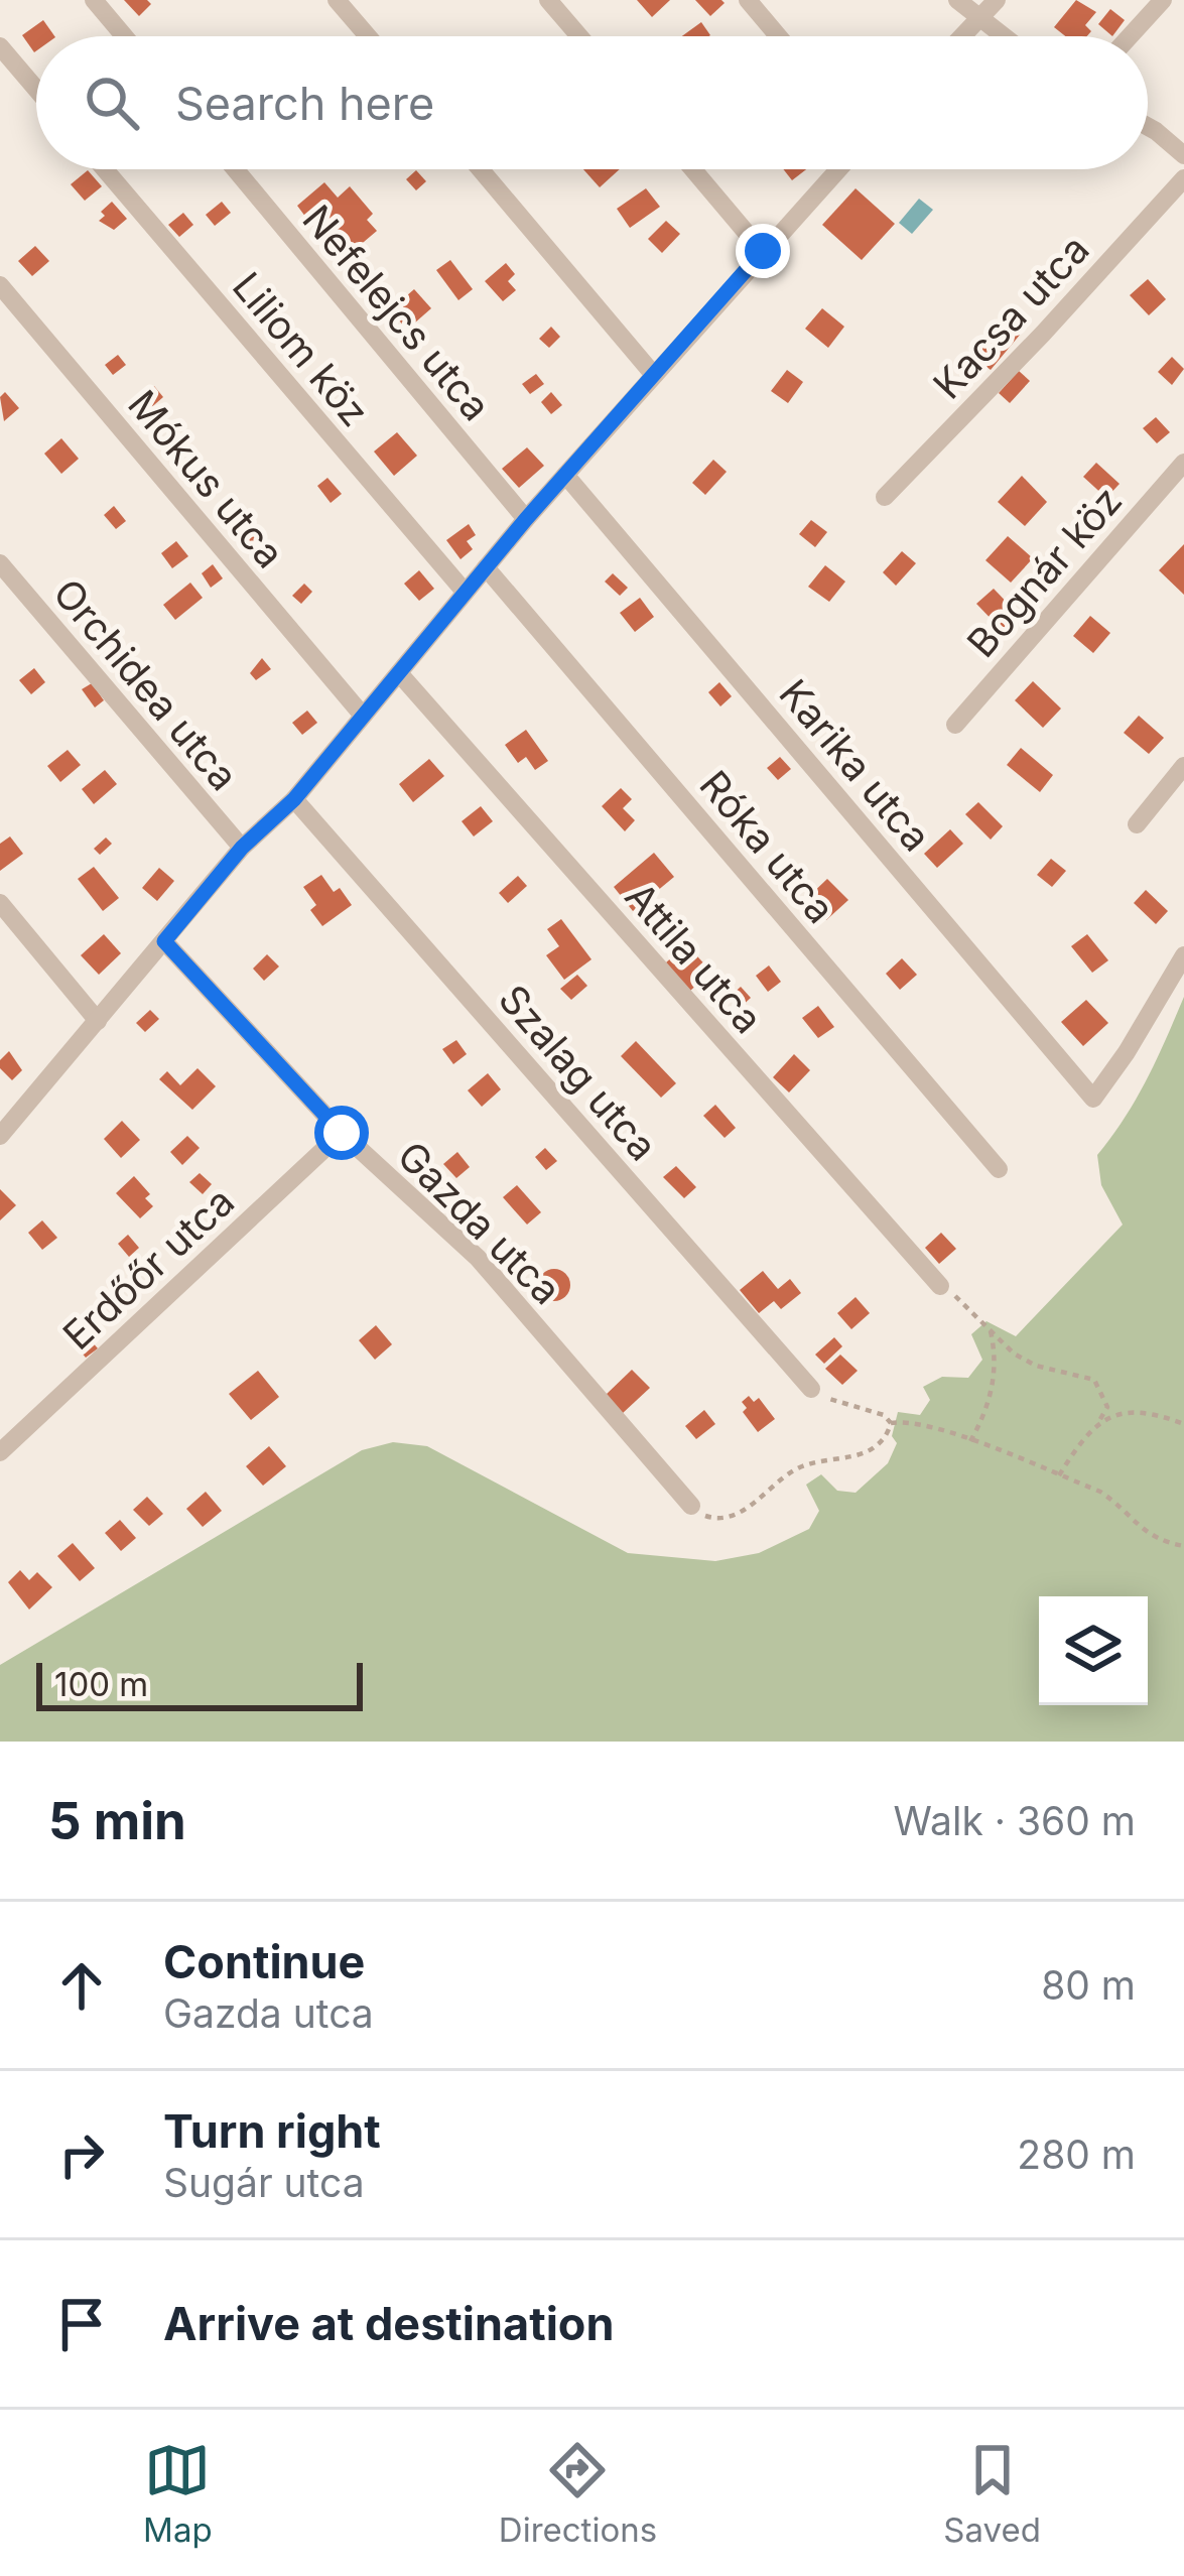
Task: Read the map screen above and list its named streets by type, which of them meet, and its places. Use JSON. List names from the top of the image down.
{
  "streets": {
    "street": [
      "Nefelejcs utca",
      "Kacsa utca",
      "Liliom köz",
      "Mókus utca",
      "Bognár köz",
      "Orchidea utca",
      "Karika utca",
      "Róka utca",
      "Attila utca",
      "Szalag utca",
      "Gazda utca",
      "Erdőőr utca"
    ]
  },
  "crossings": [
    ["Gazda utca", "Erdőőr utca"]
  ],
  "scale_bar": "100 m",
  "page": {
    "search": "Search here",
    "scale": "100 m",
    "heading": ["5 min", "Walk · 360 m"],
    "list": [
      ["Continue", "Gazda utca", "80 m"],
      ["Turn right", "Sugár utca", "280 m"],
      "Arrive at destination"
    ],
    "nav": ["Map", "Directions", "Saved"]
  }
}
